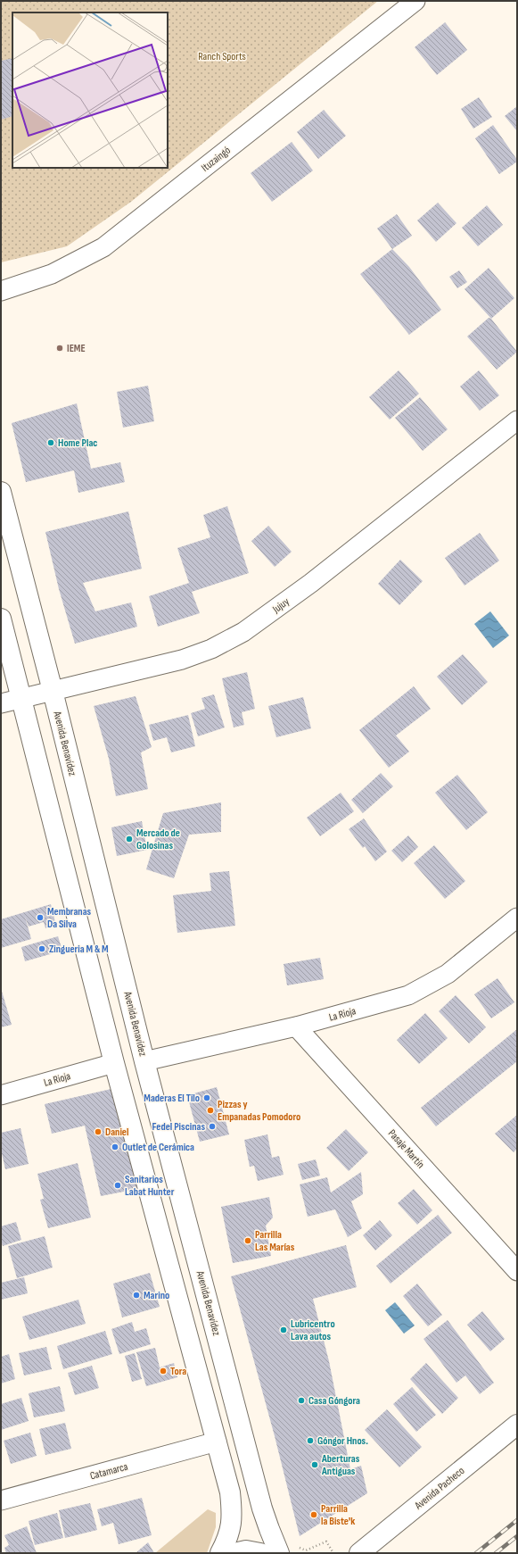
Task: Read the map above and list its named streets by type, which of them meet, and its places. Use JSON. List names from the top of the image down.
{
  "streets": {
    "main road": ["Avenida Benavídez", "Avenida Pacheco"],
    "street": [
      "Ituzaingó",
      "Jujuy",
      "La Rioja",
      "Pasaje Martín",
      "Catamarca"
    ]
  },
  "crossings": [
    ["Jujuy", "Avenida Benavídez"],
    ["Avenida Benavídez", "La Rioja"],
    ["La Rioja", "Pasaje Martín"]
  ],
  "parks": ["Ranch Sports"],
  "places": [
    "IEME",
    "Home Plac",
    "Mercado de Golosinas",
    "Membranas Da Silva",
    "Zingueria M & M",
    "Maderas El Tilo",
    "Pizzas y Empanadas Pomodoro",
    "Fedel Piscinas",
    "Daniel",
    "Outlet de Cerámica",
    "Sanitarios Labat Hunter",
    "Parrilla Las Marías",
    "Marino",
    "Lubricentro Lava autos",
    "Tora",
    "Casa Góngora",
    "Góngor Hnos.",
    "Aberturas Antiguas",
    "Parrilla la Biste'k"
  ]
}
